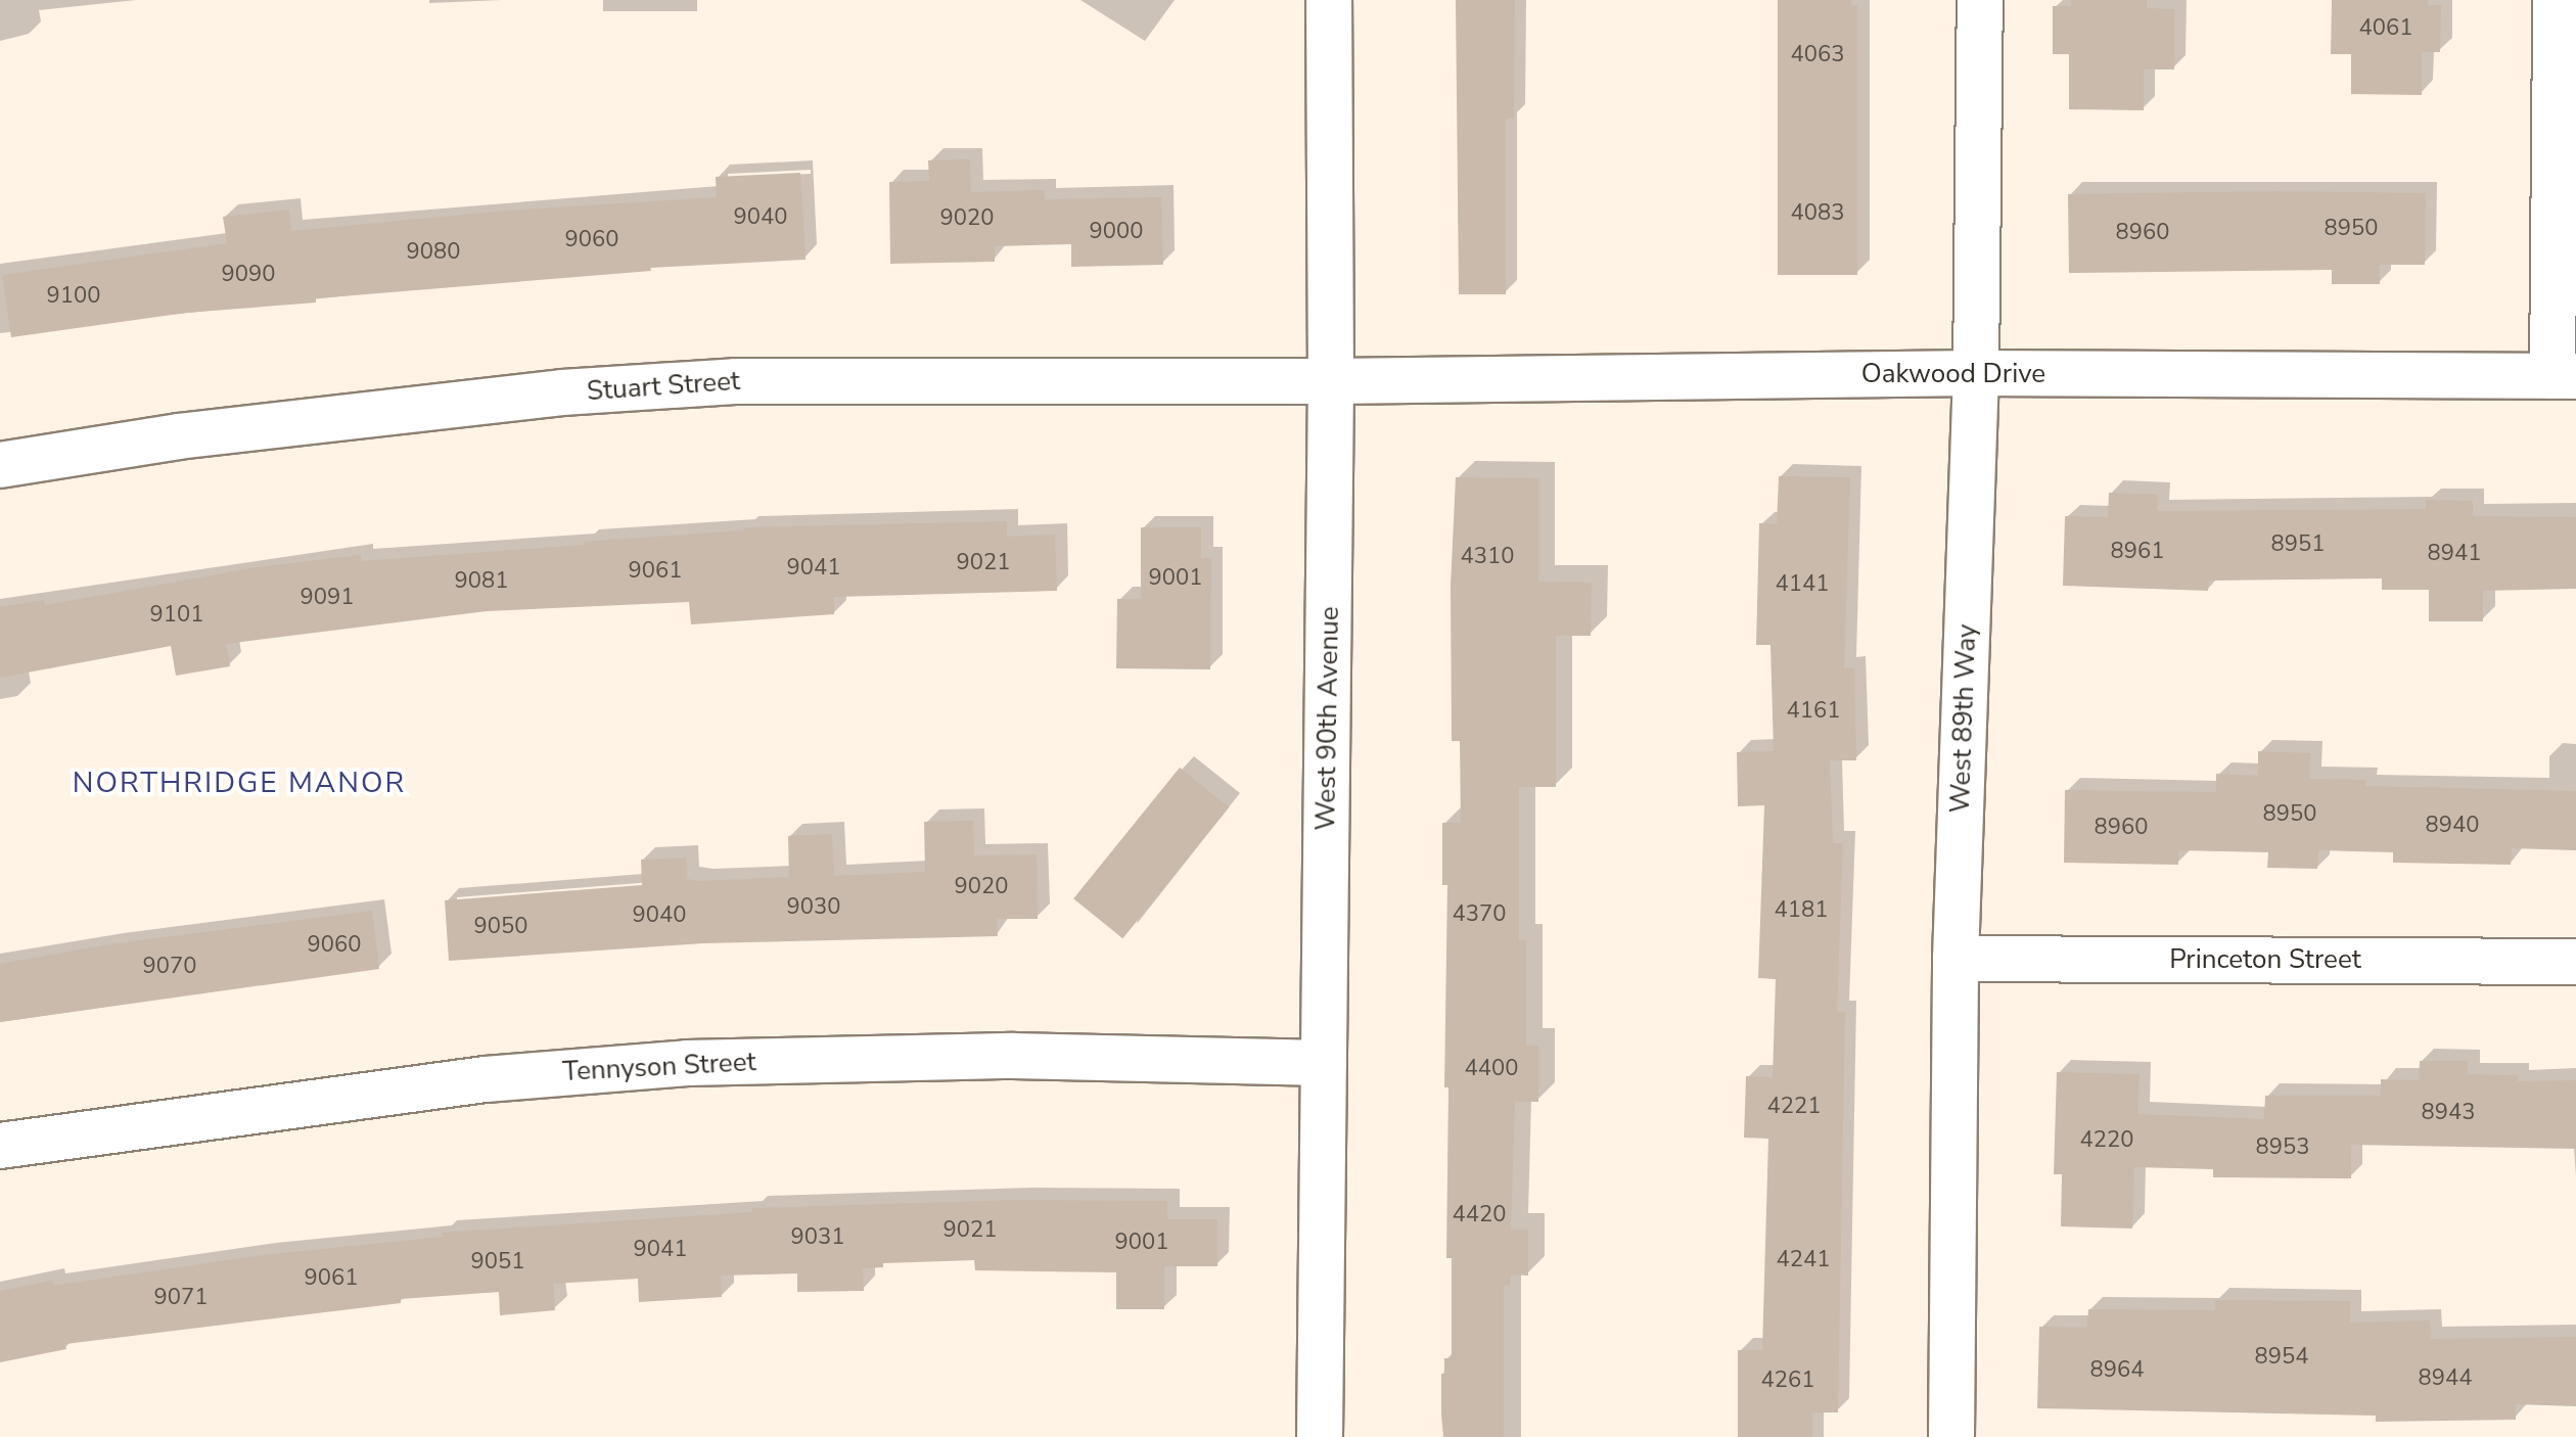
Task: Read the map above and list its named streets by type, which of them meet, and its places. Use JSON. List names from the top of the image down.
{
  "streets": {
    "street": [
      "Oakwood Drive",
      "Stuart Street",
      "West 90th Avenue",
      "West 89th Way",
      "Princeton Street",
      "Tennyson Street"
    ]
  },
  "crossings": [
    ["Oakwood Drive", "Stuart Street"],
    ["Oakwood Drive", "West 90th Avenue"],
    ["Oakwood Drive", "West 89th Way"],
    ["Stuart Street", "West 90th Avenue"],
    ["West 90th Avenue", "Tennyson Street"],
    ["West 89th Way", "Princeton Street"]
  ],
  "districts": ["NORTHRIDGE MANOR"],
  "house_numbers": [
    "4061",
    "4063",
    "4083",
    "9040",
    "9020",
    "8950",
    "9000",
    "8960",
    "9060",
    "9080",
    "9090",
    "9100",
    "8951",
    "8961",
    "8941",
    "4310",
    "9021",
    "9041",
    "9061",
    "9001",
    "9081",
    "4141",
    "9091",
    "9101",
    "4161",
    "8950",
    "8940",
    "8960",
    "9020",
    "9030",
    "4181",
    "4370",
    "9040",
    "9050",
    "9060",
    "9070",
    "4400",
    "4221",
    "8943",
    "4220",
    "8953",
    "4420",
    "9021",
    "9031",
    "9001",
    "9041",
    "4241",
    "9051",
    "9061",
    "9071",
    "8954",
    "8964",
    "8944",
    "4261"
  ]
}
